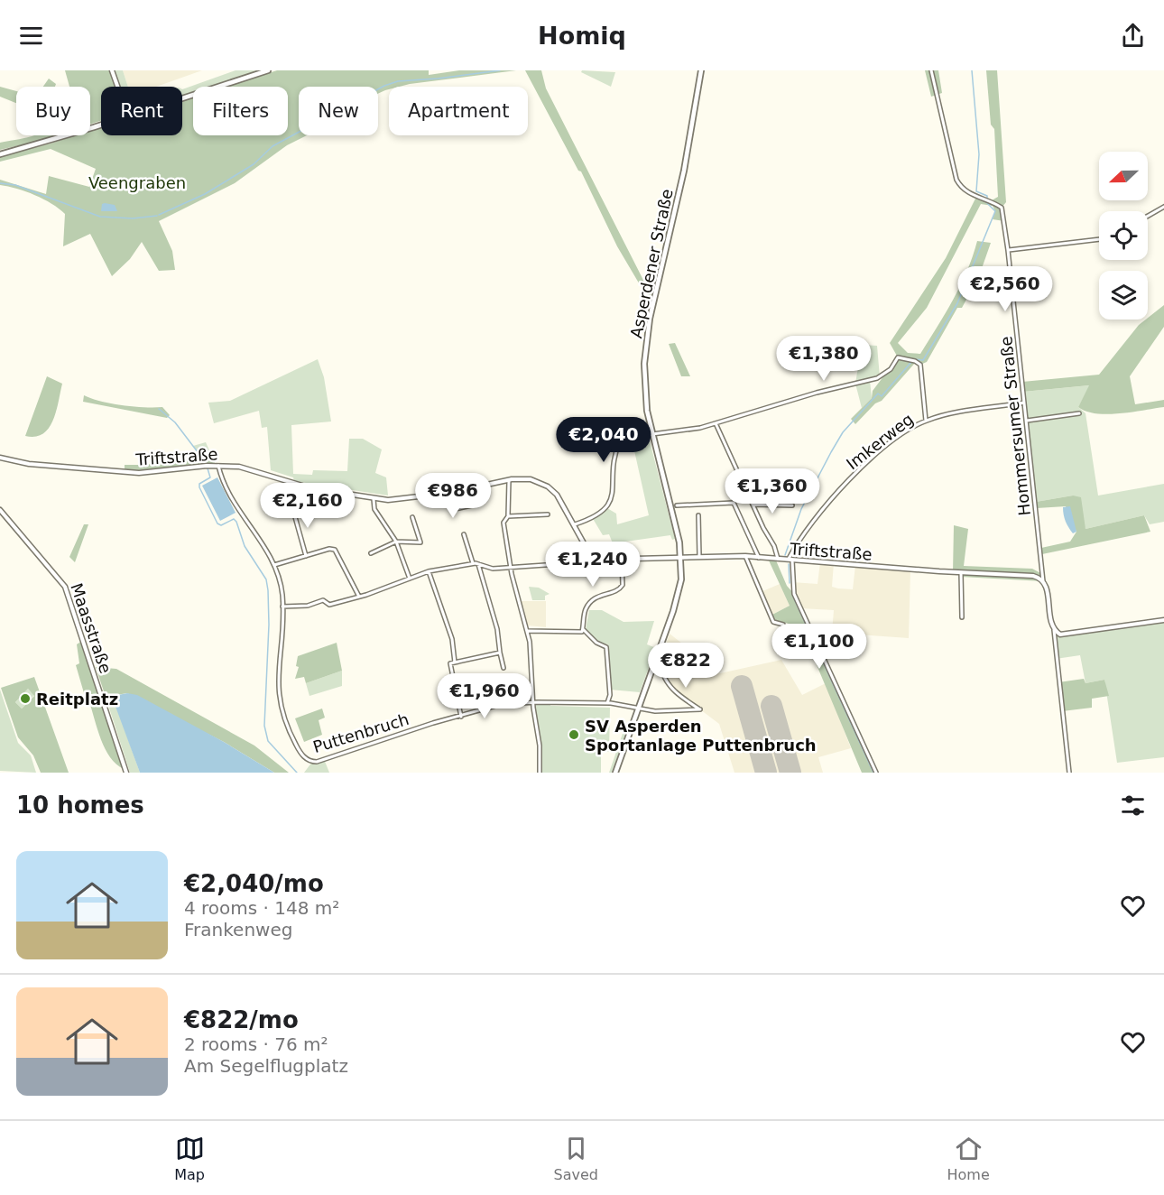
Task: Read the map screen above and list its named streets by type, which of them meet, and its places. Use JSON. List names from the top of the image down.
{
  "streets": {
    "main road": ["Asperdener Straße"],
    "street": [
      "Hommersumer Straße",
      "Imkerweg",
      "Triftstraße",
      "Maasstraße",
      "Puttenbruch"
    ]
  },
  "crossings": [
    ["Asperdener Straße", "Triftstraße"],
    ["Asperdener Straße", "Puttenbruch"],
    ["Hommersumer Straße", "Imkerweg"],
    ["Hommersumer Straße", "Triftstraße"],
    ["Imkerweg", "Triftstraße"],
    ["Triftstraße", "Puttenbruch"]
  ],
  "parks": ["Veengraben"],
  "places": ["Reitplatz", "SV Asperden Sportanlage Puttenbruch"],
  "north": "left",
  "page": {
    "header": "Homiq",
    "chip": [
      "Buy",
      "Rent",
      "Filters",
      "New",
      "Apartment"
    ],
    "price": [
      "€2,560",
      "€1,380",
      "€2,040",
      "€1,360",
      "€986",
      "€2,160",
      "€1,240",
      "€1,100",
      "€822",
      "€1,960"
    ],
    "heading": "10 homes",
    "list": [
      {
        "name": "€2,040/mo",
        "note": "4 rooms · 148 m² · Frankenweg"
      },
      {
        "name": "€822/mo",
        "note": "2 rooms · 76 m² · Am Segelflugplatz"
      }
    ],
    "tabs": ["Map", "Saved", "Home"]
  }
}
